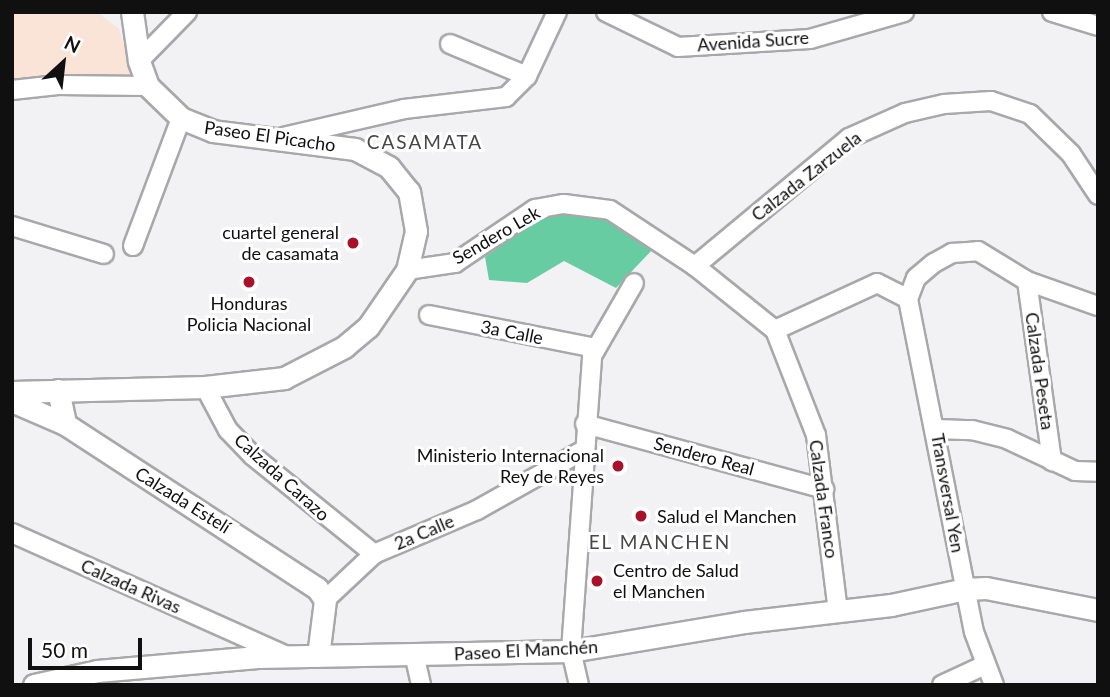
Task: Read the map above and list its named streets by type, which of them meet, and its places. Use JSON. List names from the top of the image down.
{
  "streets": {
    "street": [
      "Avenida Sucre",
      "Paseo El Picacho",
      "Calzada Zarzuela",
      "Sendero Lek",
      "3a Calle",
      "Calzada Peseta",
      "Sendero Real",
      "Calzada Carazo",
      "Transversal Yen",
      "Calzada Franco",
      "Calzada Estelí",
      "2a Calle",
      "Calzada Rivas",
      "Paseo El Manchén"
    ]
  },
  "crossings": [
    ["Paseo El Picacho", "Sendero Lek"],
    ["Paseo El Picacho", "Calzada Carazo"],
    ["Calzada Zarzuela", "Sendero Lek"],
    ["Sendero Real", "Calzada Franco"],
    ["Calzada Carazo", "2a Calle"],
    ["Transversal Yen", "Paseo El Manchén"],
    ["Calzada Franco", "Paseo El Manchén"],
    ["Calzada Estelí", "2a Calle"],
    ["Calzada Rivas", "Paseo El Manchén"]
  ],
  "districts": ["CASAMATA", "EL MANCHEN"],
  "places": [
    "cuartel general de casamata",
    "Honduras Policia Nacional",
    "Ministerio Internacional Rey de Reyes",
    "Salud el Manchen",
    "Centro de Salud el Manchen"
  ],
  "scale_bar": "50 m",
  "north": "top right"
}
